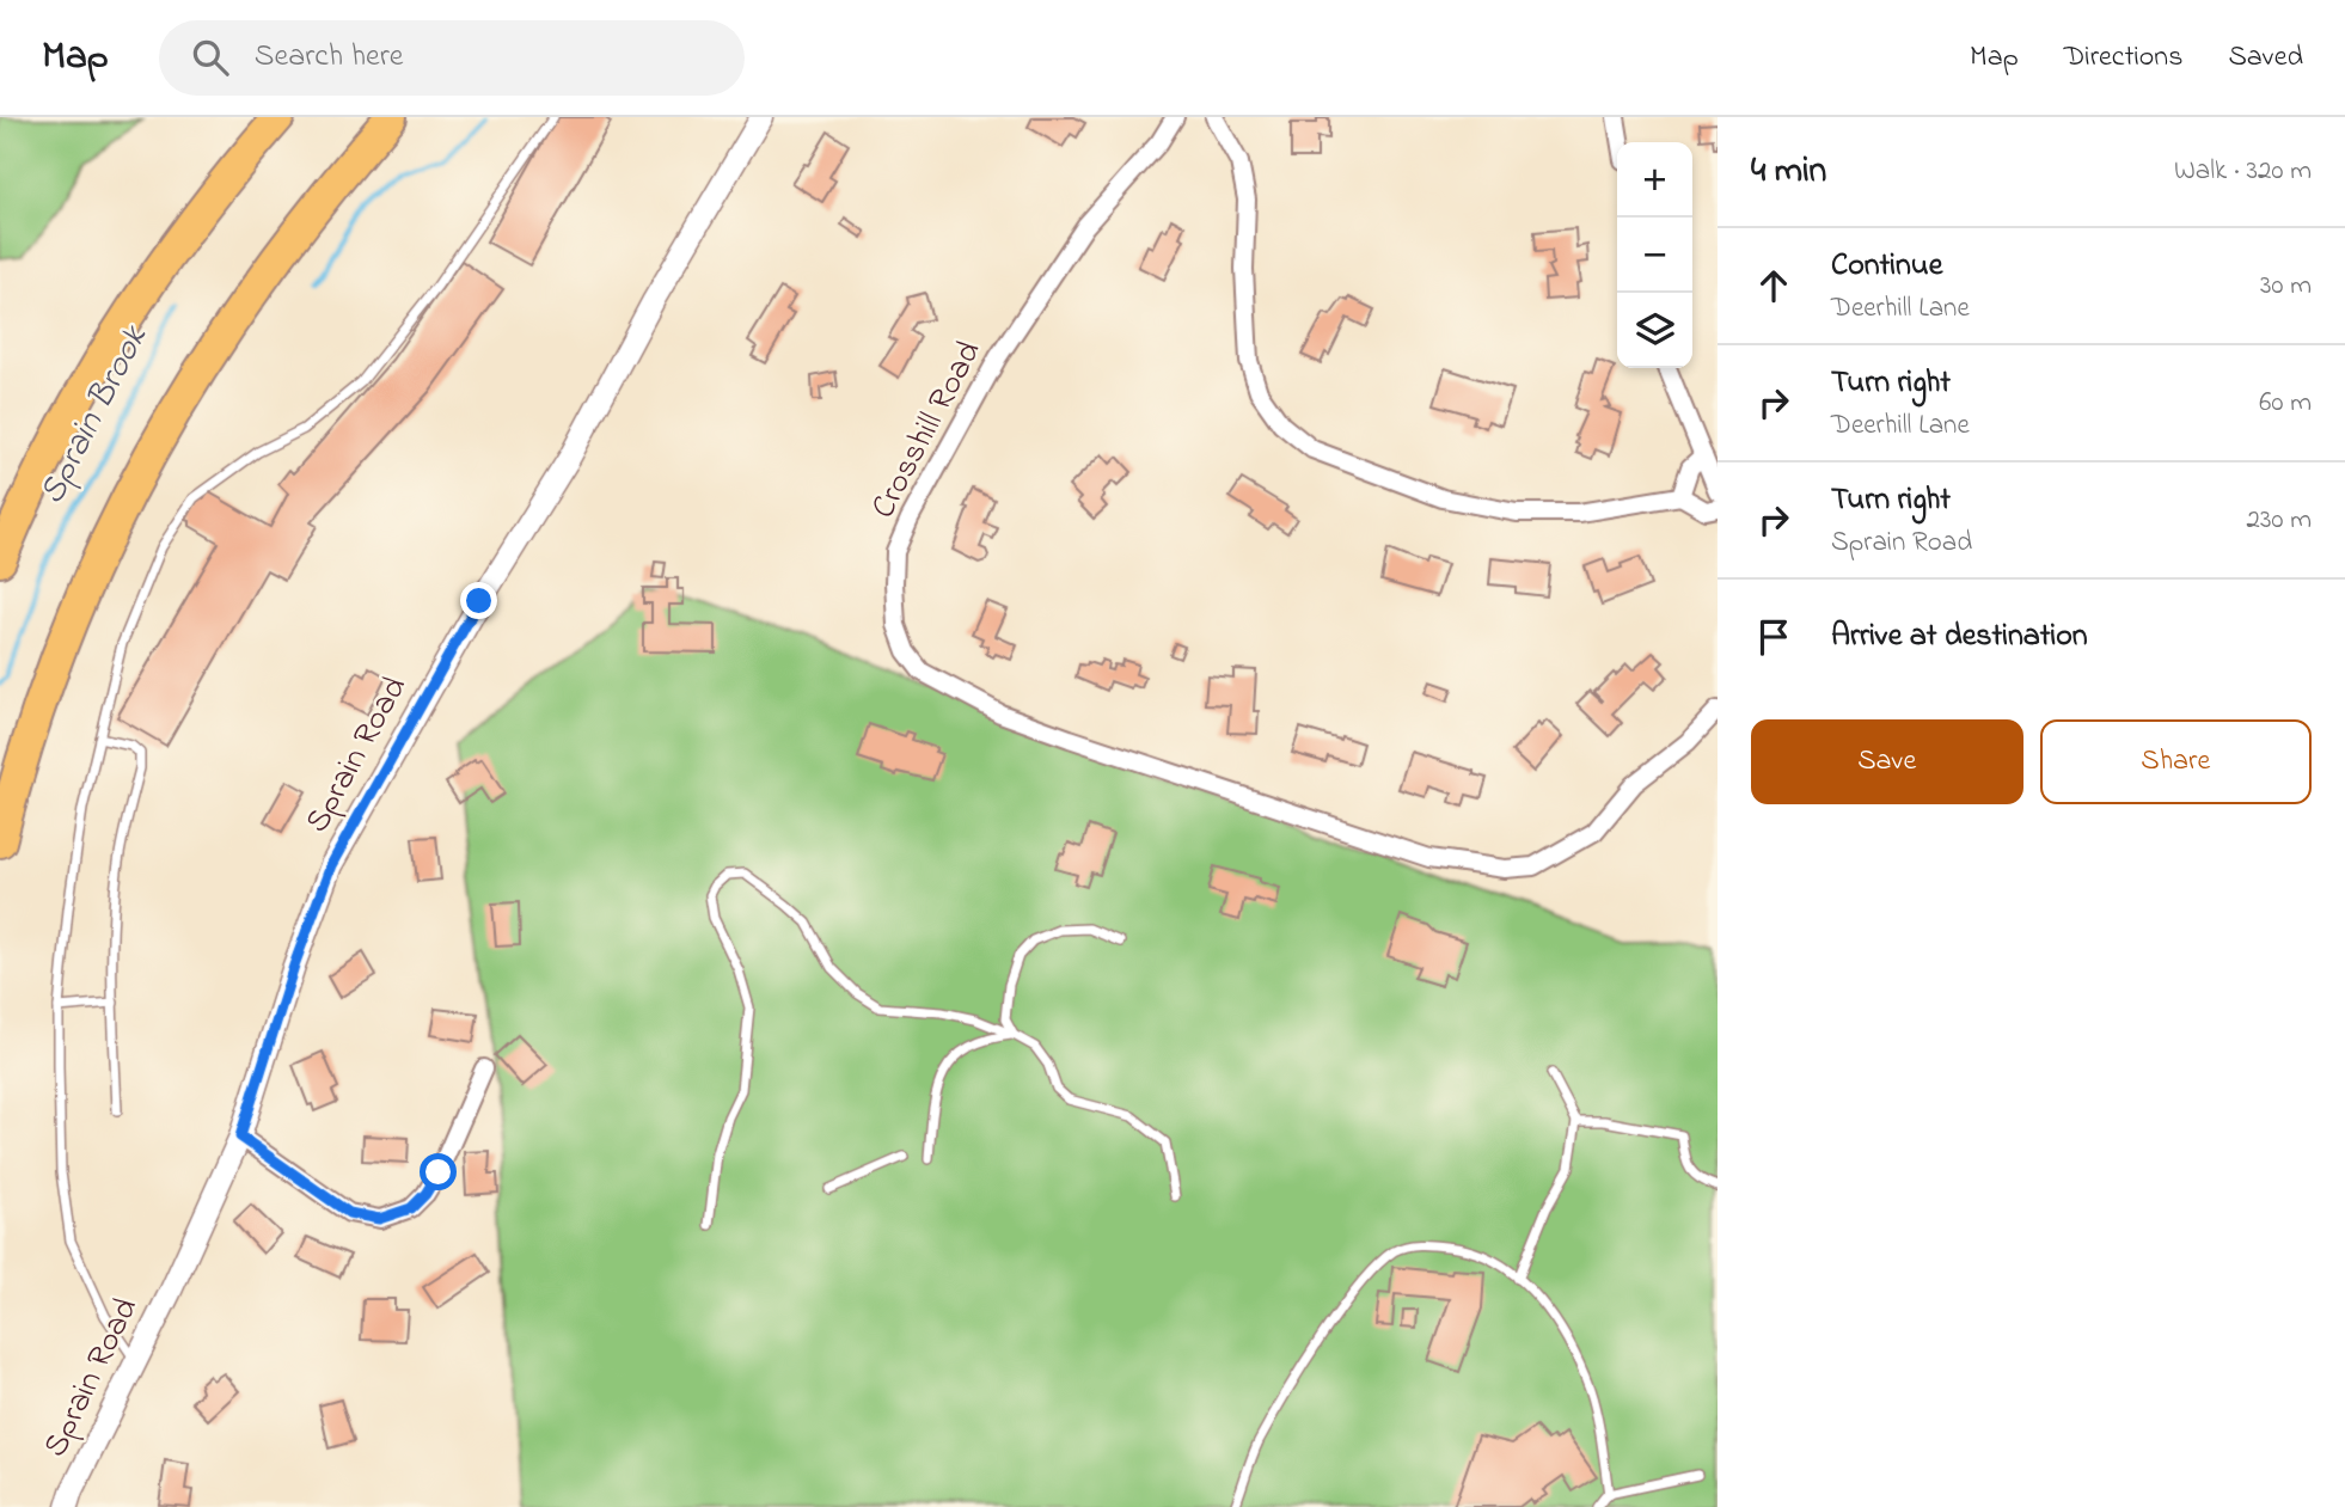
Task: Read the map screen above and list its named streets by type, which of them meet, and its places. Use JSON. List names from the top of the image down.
{
  "streets": {
    "street": ["Crosshill Road", "Sprain Road"]
  },
  "water": ["Sprain Brook"],
  "page": {
    "header": "Map",
    "search": "Search here",
    "nav": ["Map", "Directions", "Saved"],
    "heading": ["4 min", "Walk · 320 m"],
    "map_buttons": ["+", "−"],
    "list": [
      ["Continue", "Deerhill Lane", "30 m"],
      ["Turn right", "Deerhill Lane", "60 m"],
      ["Turn right", "Sprain Road", "230 m"],
      "Arrive at destination"
    ],
    "buttons": ["Save", "Share"]
  }
}
